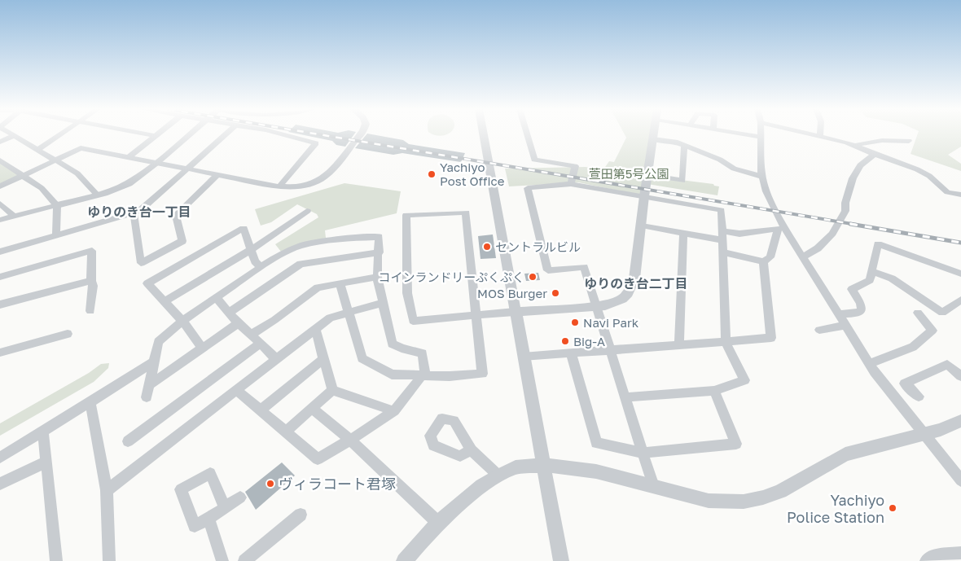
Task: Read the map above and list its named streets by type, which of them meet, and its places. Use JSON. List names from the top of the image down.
{
  "districts": ["ゆりのき台一丁目", "ゆりのき台二丁目"],
  "parks": ["萱田第5号公園"],
  "places": [
    "Yachiyo Post Office",
    "セントラルビル",
    "コインランドリーぷくぷく",
    "MOS Burger",
    "Navi Park",
    "Big-A",
    "ヴィラコート君塚",
    "Yachiyo Police Station"
  ]
}
